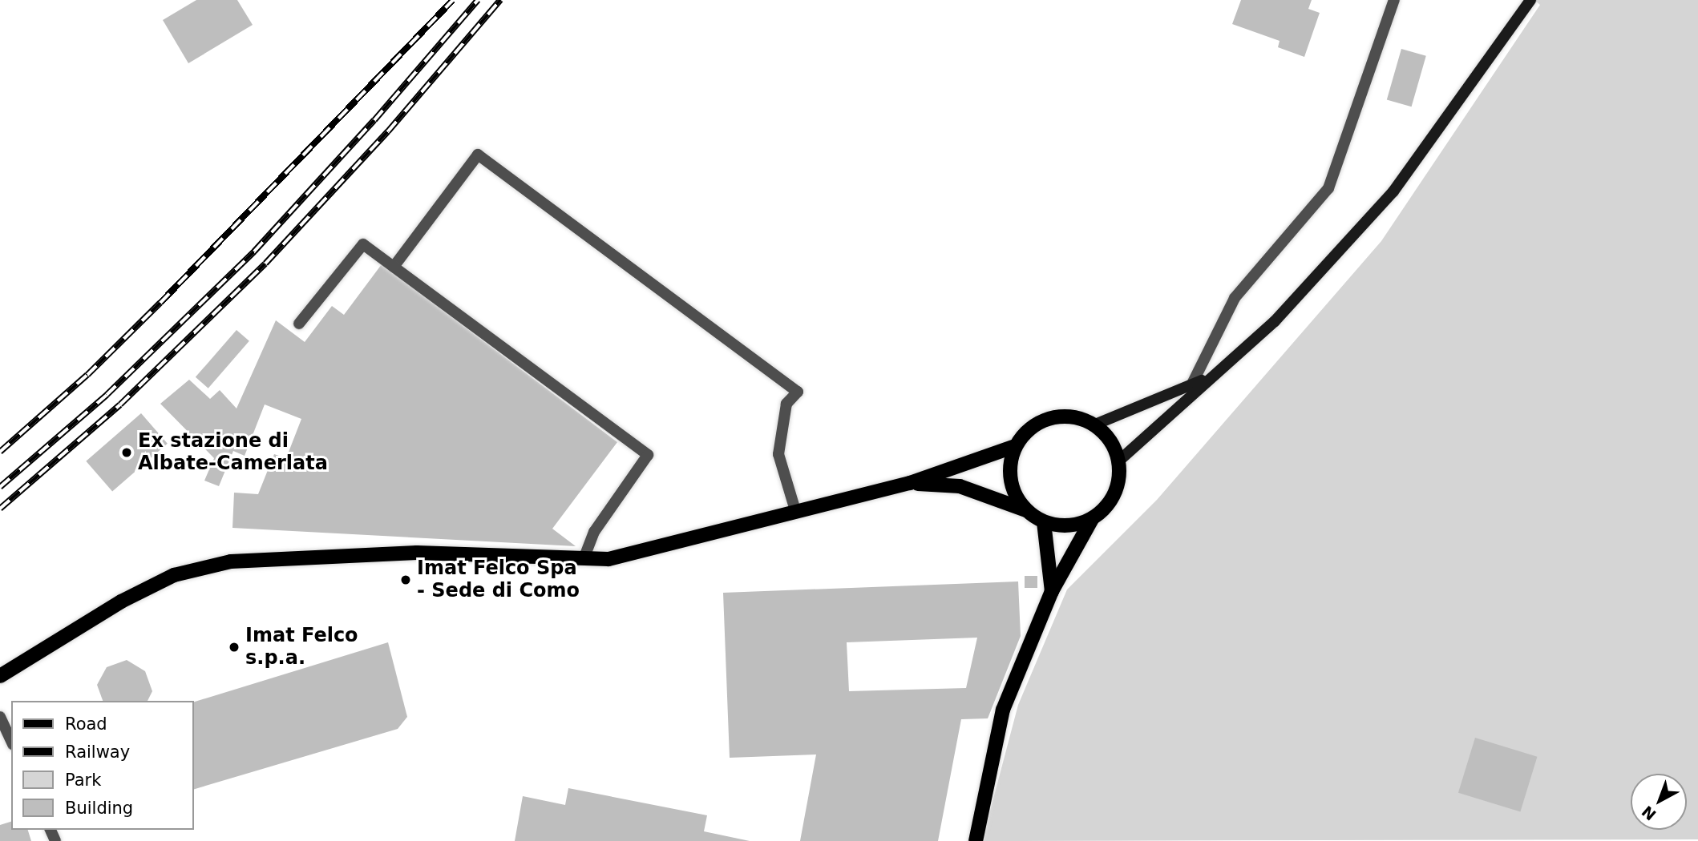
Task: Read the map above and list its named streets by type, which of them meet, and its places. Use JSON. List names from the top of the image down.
{
  "places": ["Ex stazione di Albate-Camerlata", "Imat Felco Spa - Sede di Como", "Imat Felco s.p.a."],
  "legend": [
    "Road",
    "Railway",
    "Park",
    "Building"
  ],
  "north": "bottom left"
}
